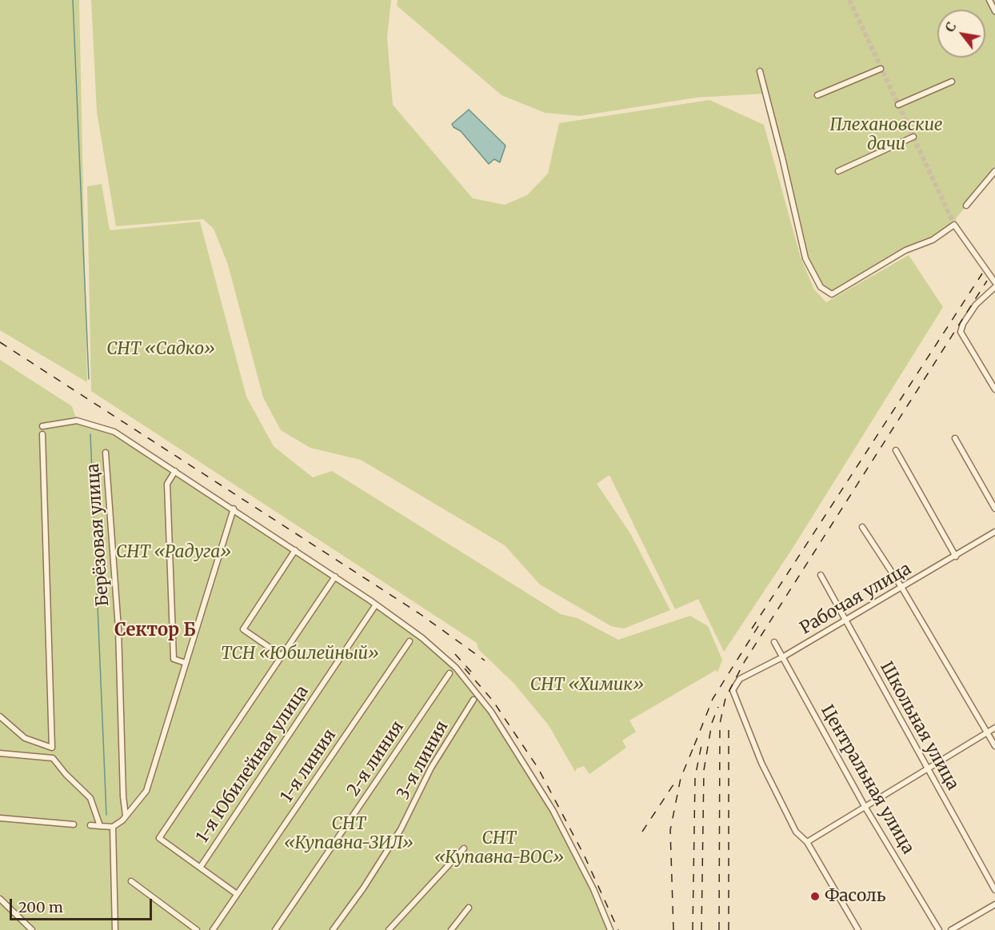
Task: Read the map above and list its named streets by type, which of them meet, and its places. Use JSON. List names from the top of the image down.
{
  "streets": {
    "street": [
      "Берёзовая улица",
      "Рабочая улица",
      "Школьная улица",
      "2-я линия",
      "3-я линия",
      "1-я Юбилейная улица",
      "1-я линия",
      "Центральная улица"
    ]
  },
  "crossings": [
    ["Рабочая улица", "Школьная улица"],
    ["Рабочая улица", "Центральная улица"]
  ],
  "districts": ["Сектор Б"],
  "parks": [
    "Плехановские дачи",
    "СНТ «Садко»",
    "СНТ «Радуга»",
    "ТСН «Юбилейный»",
    "СНТ «Химик»",
    "СНТ «Купавна-ЗИЛ»",
    "СНТ «Купавна-ВОС»"
  ],
  "places": ["Фасоль"],
  "scale_bar": "200 m",
  "north": "top left"
}
